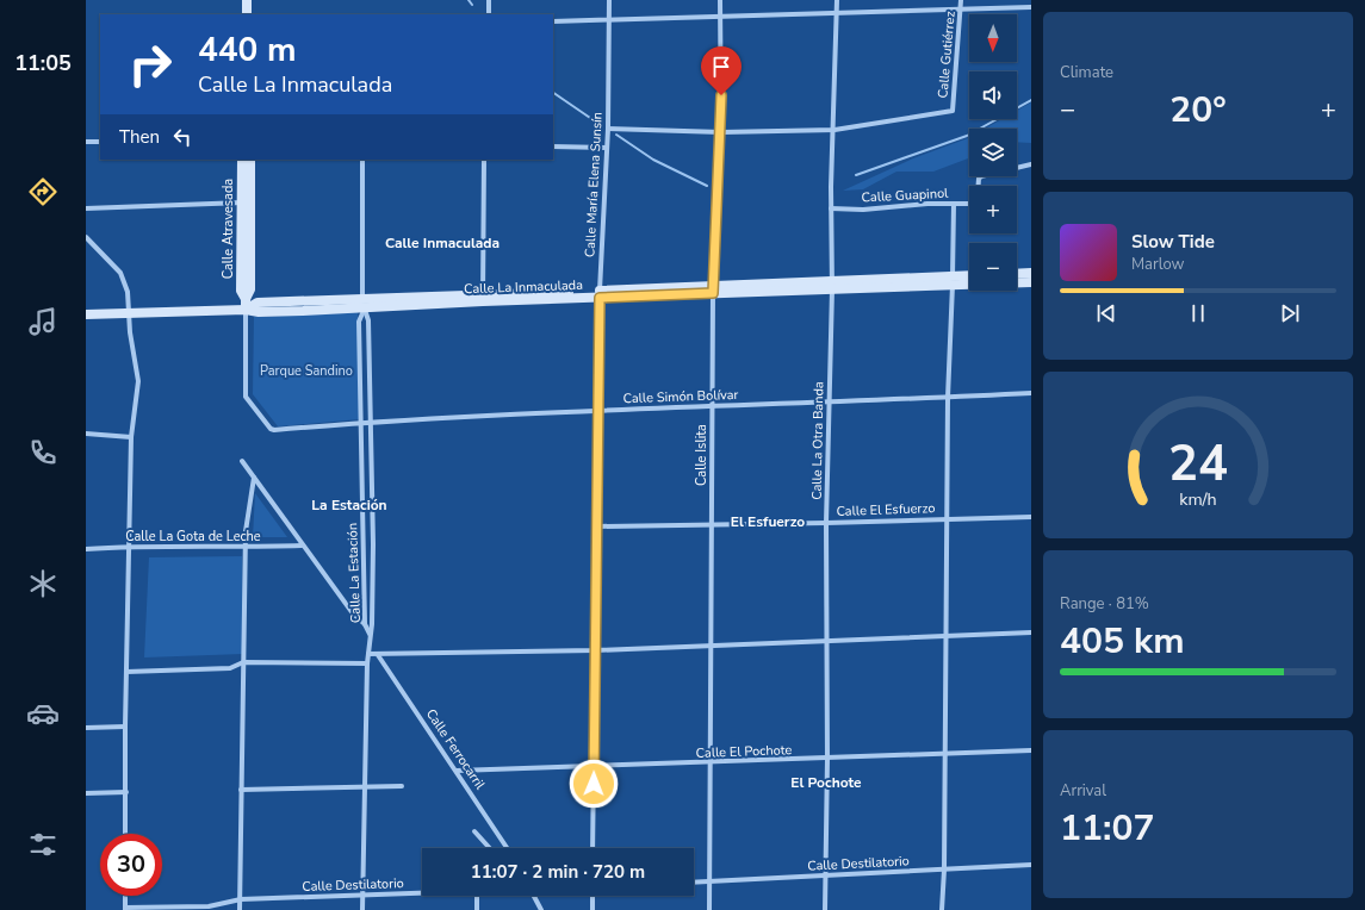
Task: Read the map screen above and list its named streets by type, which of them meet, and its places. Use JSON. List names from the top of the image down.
{
  "streets": {
    "main road": ["Calle Atravesada", "Calle La Inmaculada"],
    "street": [
      "Calle Gutiérrez",
      "Calle María Elena Sunsín",
      "Calle Guapinol",
      "Calle Simón Bolívar",
      "Calle La Otra Banda",
      "Calle Islita",
      "Calle El Esfuerzo",
      "Calle La Gota de Leche",
      "Calle La Estación",
      "Calle Ferrocarril",
      "Calle El Pochote",
      "Calle Destilatorio"
    ]
  },
  "crossings": [
    ["Calle Gutiérrez", "Calle La Otra Banda"],
    ["Calle María Elena Sunsín", "Calle La Inmaculada"],
    ["Calle María Elena Sunsín", "Calle Simón Bolívar"],
    ["Calle María Elena Sunsín", "Calle El Esfuerzo"],
    ["Calle María Elena Sunsín", "Calle El Pochote"],
    ["Calle Guapinol", "Calle La Otra Banda"],
    ["Calle Atravesada", "Calle La Inmaculada"],
    ["Calle Atravesada", "Calle Simón Bolívar"],
    ["Calle La Inmaculada", "Calle La Otra Banda"],
    ["Calle La Inmaculada", "Calle Islita"],
    ["Calle La Inmaculada", "Calle La Estación"],
    ["Calle Simón Bolívar", "Calle La Otra Banda"],
    ["Calle Simón Bolívar", "Calle Islita"],
    ["Calle Simón Bolívar", "Calle La Estación"],
    ["Calle La Otra Banda", "Calle El Esfuerzo"],
    ["Calle La Otra Banda", "Calle El Pochote"],
    ["Calle La Otra Banda", "Calle Destilatorio"],
    ["Calle Islita", "Calle El Esfuerzo"],
    ["Calle Islita", "Calle El Pochote"],
    ["Calle Islita", "Calle Destilatorio"],
    ["Calle La Estación", "Calle Destilatorio"],
    ["Calle Ferrocarril", "Calle El Pochote"]
  ],
  "districts": [
    "Calle Inmaculada",
    "La Estación",
    "El Esfuerzo",
    "El Pochote"
  ],
  "parks": ["Parque Sandino"],
  "north": "bottom",
  "page": {
    "tabs": "11:05",
    "tile": [
      "Climate",
      ["Range · 81%", "405 km"],
      ["Arrival", "11:07"]
    ],
    "map_buttons": ["+", "−"],
    "turn": ["440 m", "Calle La Inmaculada"],
    "heat": ["−", "20°", "+"],
    "then": "Then",
    "song": ["Slow Tide", "Marlow"],
    "limit": "30",
    "trip": "11:07 · 2 min · 720 m",
    "gauge": ["24", "km/h"]
  }
}
